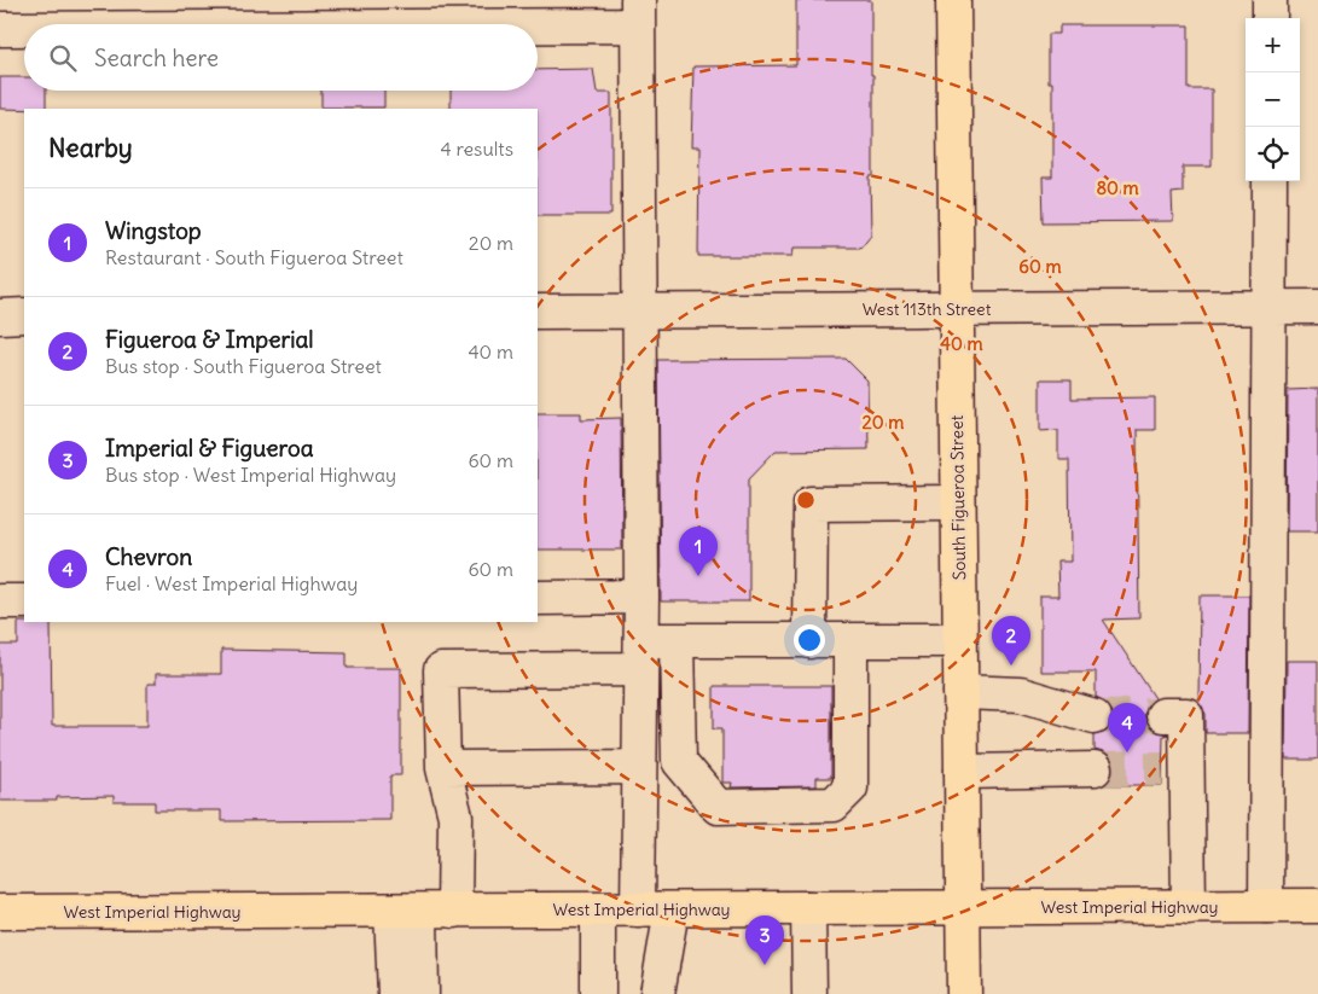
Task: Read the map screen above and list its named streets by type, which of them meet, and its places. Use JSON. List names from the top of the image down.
{
  "streets": {
    "main road": ["South Figueroa Street", "West Imperial Highway"],
    "street": ["West 113th Street"]
  },
  "crossings": [
    ["West 113th Street", "South Figueroa Street"],
    ["South Figueroa Street", "West Imperial Highway"]
  ],
  "page": {
    "map_buttons": ["+", "−"],
    "search": "Search here",
    "heading": ["Nearby", "4 results"],
    "list": [
      {
        "mark": "1",
        "name": "Wingstop",
        "note": "Restaurant · South Figueroa Street",
        "value": "20 m"
      },
      {
        "mark": "2",
        "name": "Figueroa & Imperial",
        "note": "Bus stop · South Figueroa Street",
        "value": "40 m"
      },
      {
        "mark": "3",
        "name": "Imperial & Figueroa",
        "note": "Bus stop · West Imperial Highway",
        "value": "60 m"
      },
      {
        "mark": "4",
        "name": "Chevron",
        "note": "Fuel · West Imperial Highway",
        "value": "60 m"
      }
    ],
    "pins": [
      "1",
      "2",
      "4",
      "3"
    ]
  },
  "rings": [
    "80 m",
    "60 m",
    "40 m",
    "20 m"
  ]
}
